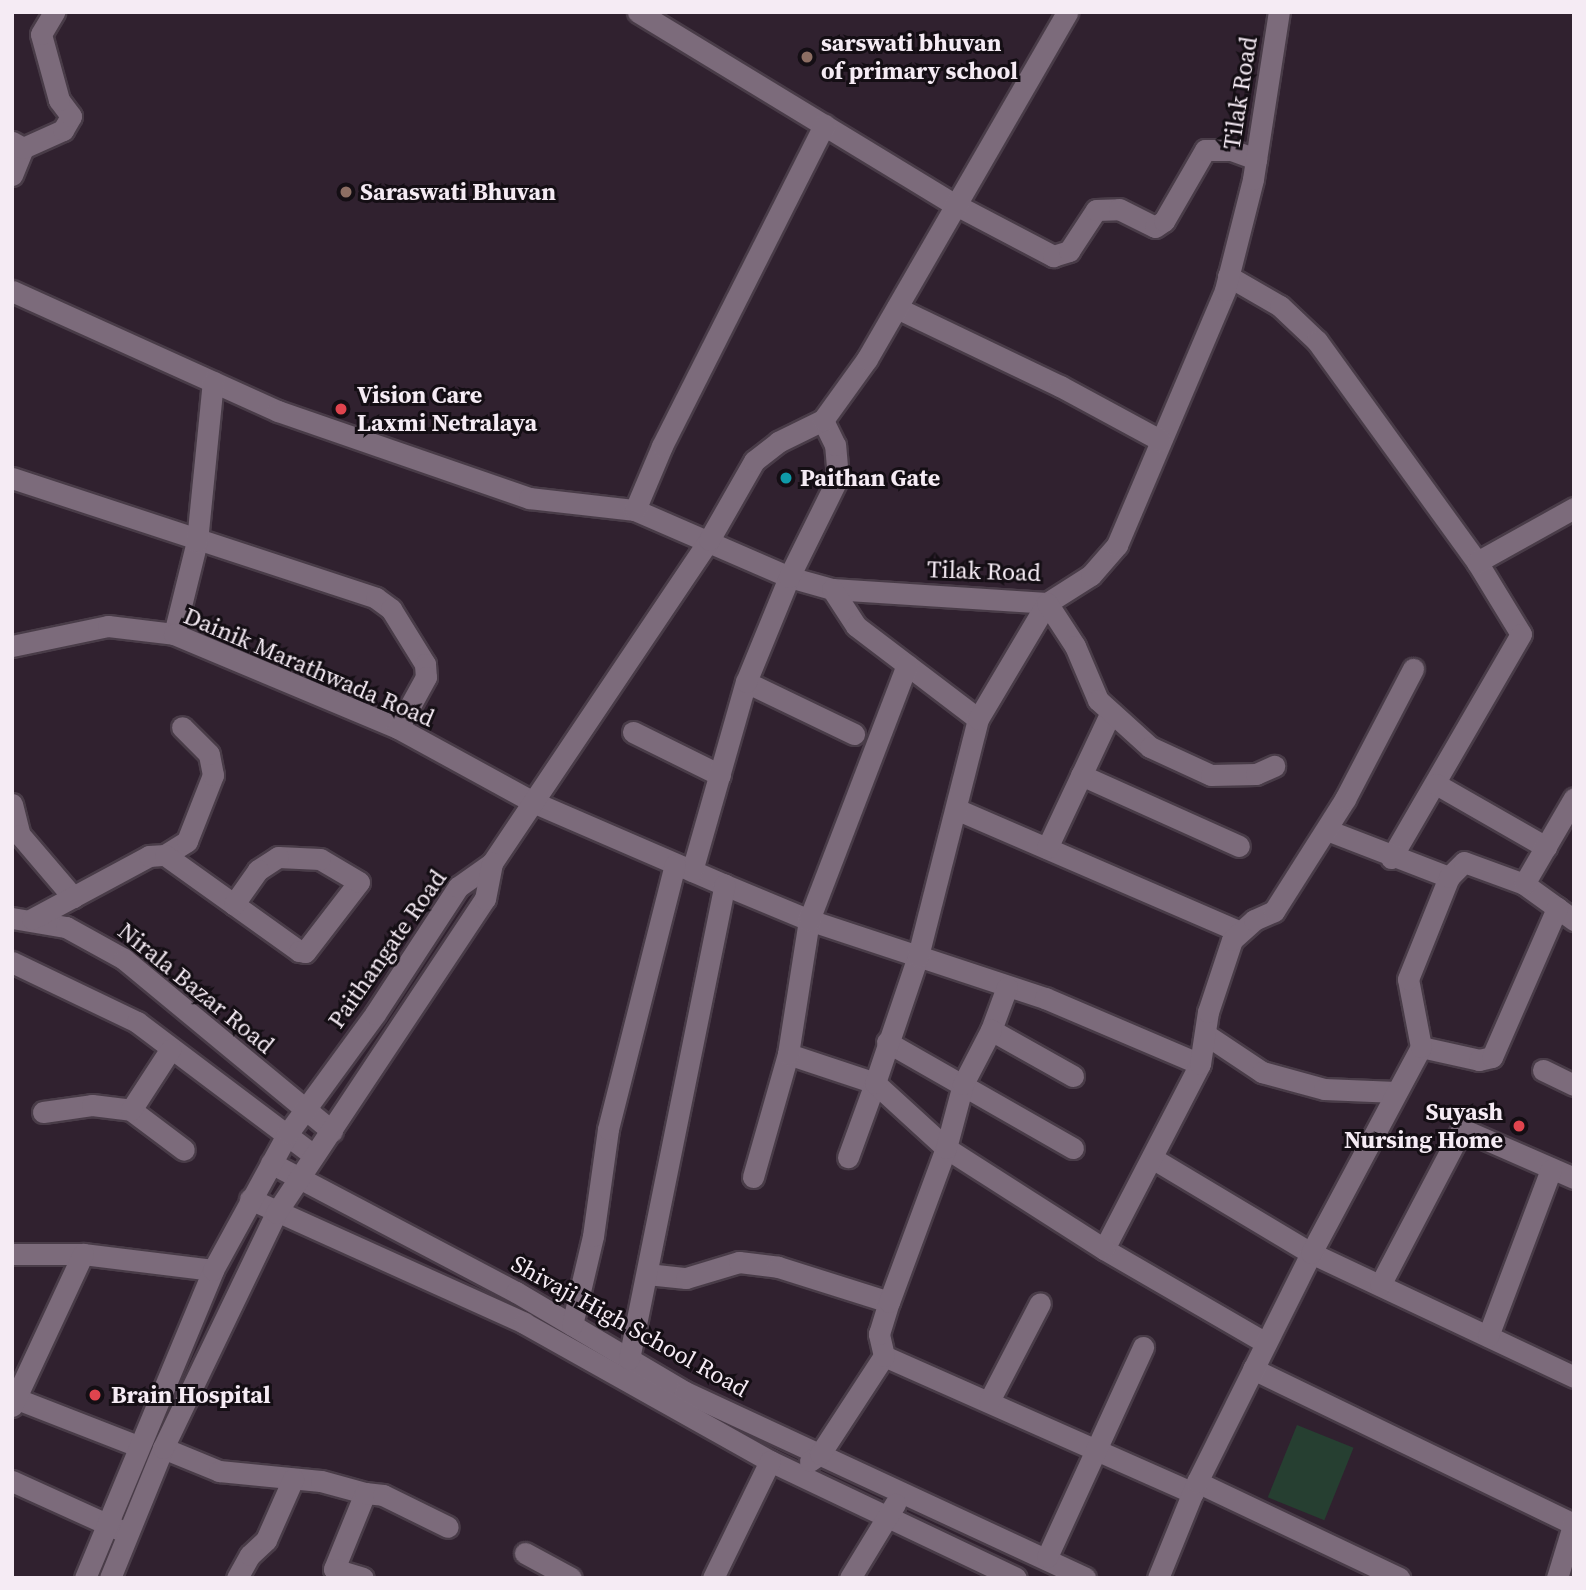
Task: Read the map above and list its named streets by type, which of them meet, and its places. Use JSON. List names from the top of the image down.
{
  "streets": {
    "street": [
      "Tilak Road",
      "Dainik Marathwada Road",
      "Paithangate Road",
      "Nirala Bazar Road",
      "Shivaji High School Road"
    ]
  },
  "crossings": [
    ["Paithangate Road", "Nirala Bazar Road"],
    ["Paithangate Road", "Shivaji High School Road"]
  ],
  "places": [
    "sarswati bhuvan of primary school",
    "Saraswati Bhuvan",
    "Vision Care Laxmi Netralaya",
    "Paithan Gate",
    "Suyash Nursing Home",
    "Brain Hospital"
  ]
}
